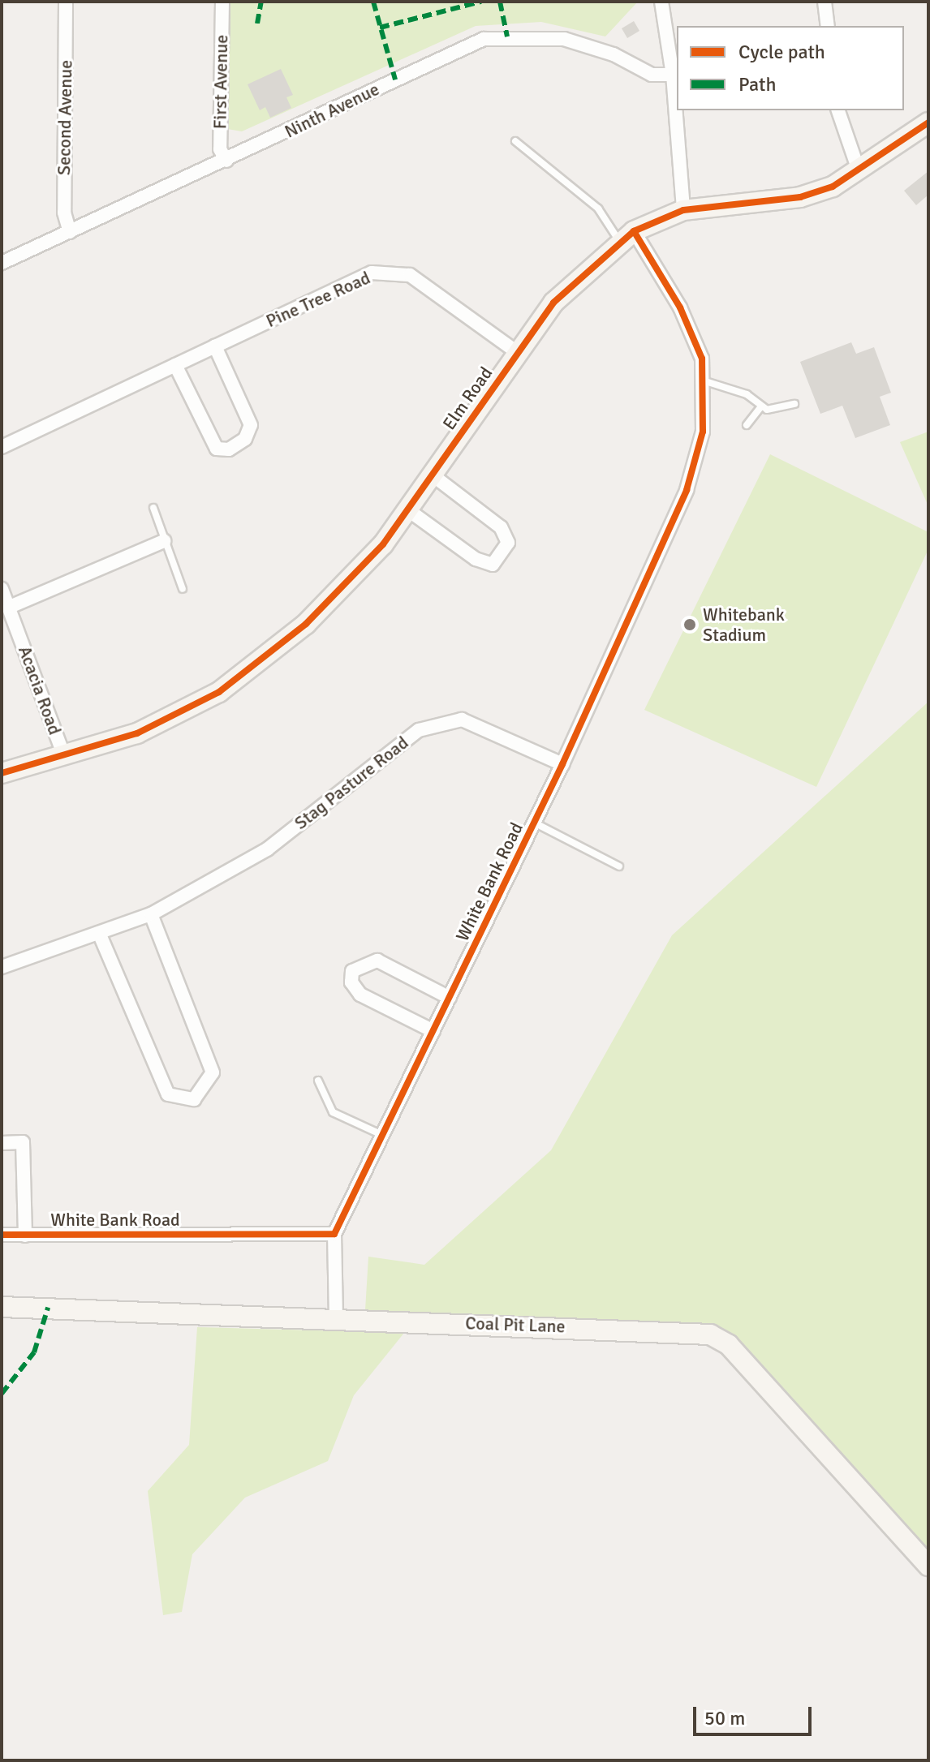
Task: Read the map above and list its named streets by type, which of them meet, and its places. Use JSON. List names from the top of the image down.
{
  "streets": {
    "street": [
      "First Avenue",
      "Ninth Avenue",
      "Second Avenue",
      "Pine Tree Road",
      "Elm Road",
      "Acacia Road",
      "Stag Pasture Road",
      "White Bank Road",
      "Coal Pit Lane"
    ]
  },
  "crossings": [
    ["First Avenue", "Ninth Avenue"],
    ["Ninth Avenue", "Second Avenue"],
    ["Pine Tree Road", "Elm Road"],
    ["Elm Road", "Acacia Road"],
    ["Elm Road", "White Bank Road"],
    ["Stag Pasture Road", "White Bank Road"]
  ],
  "places": ["Whitebank Stadium"],
  "legend": ["Cycle path", "Path"],
  "scale_bar": "50 m"
}
